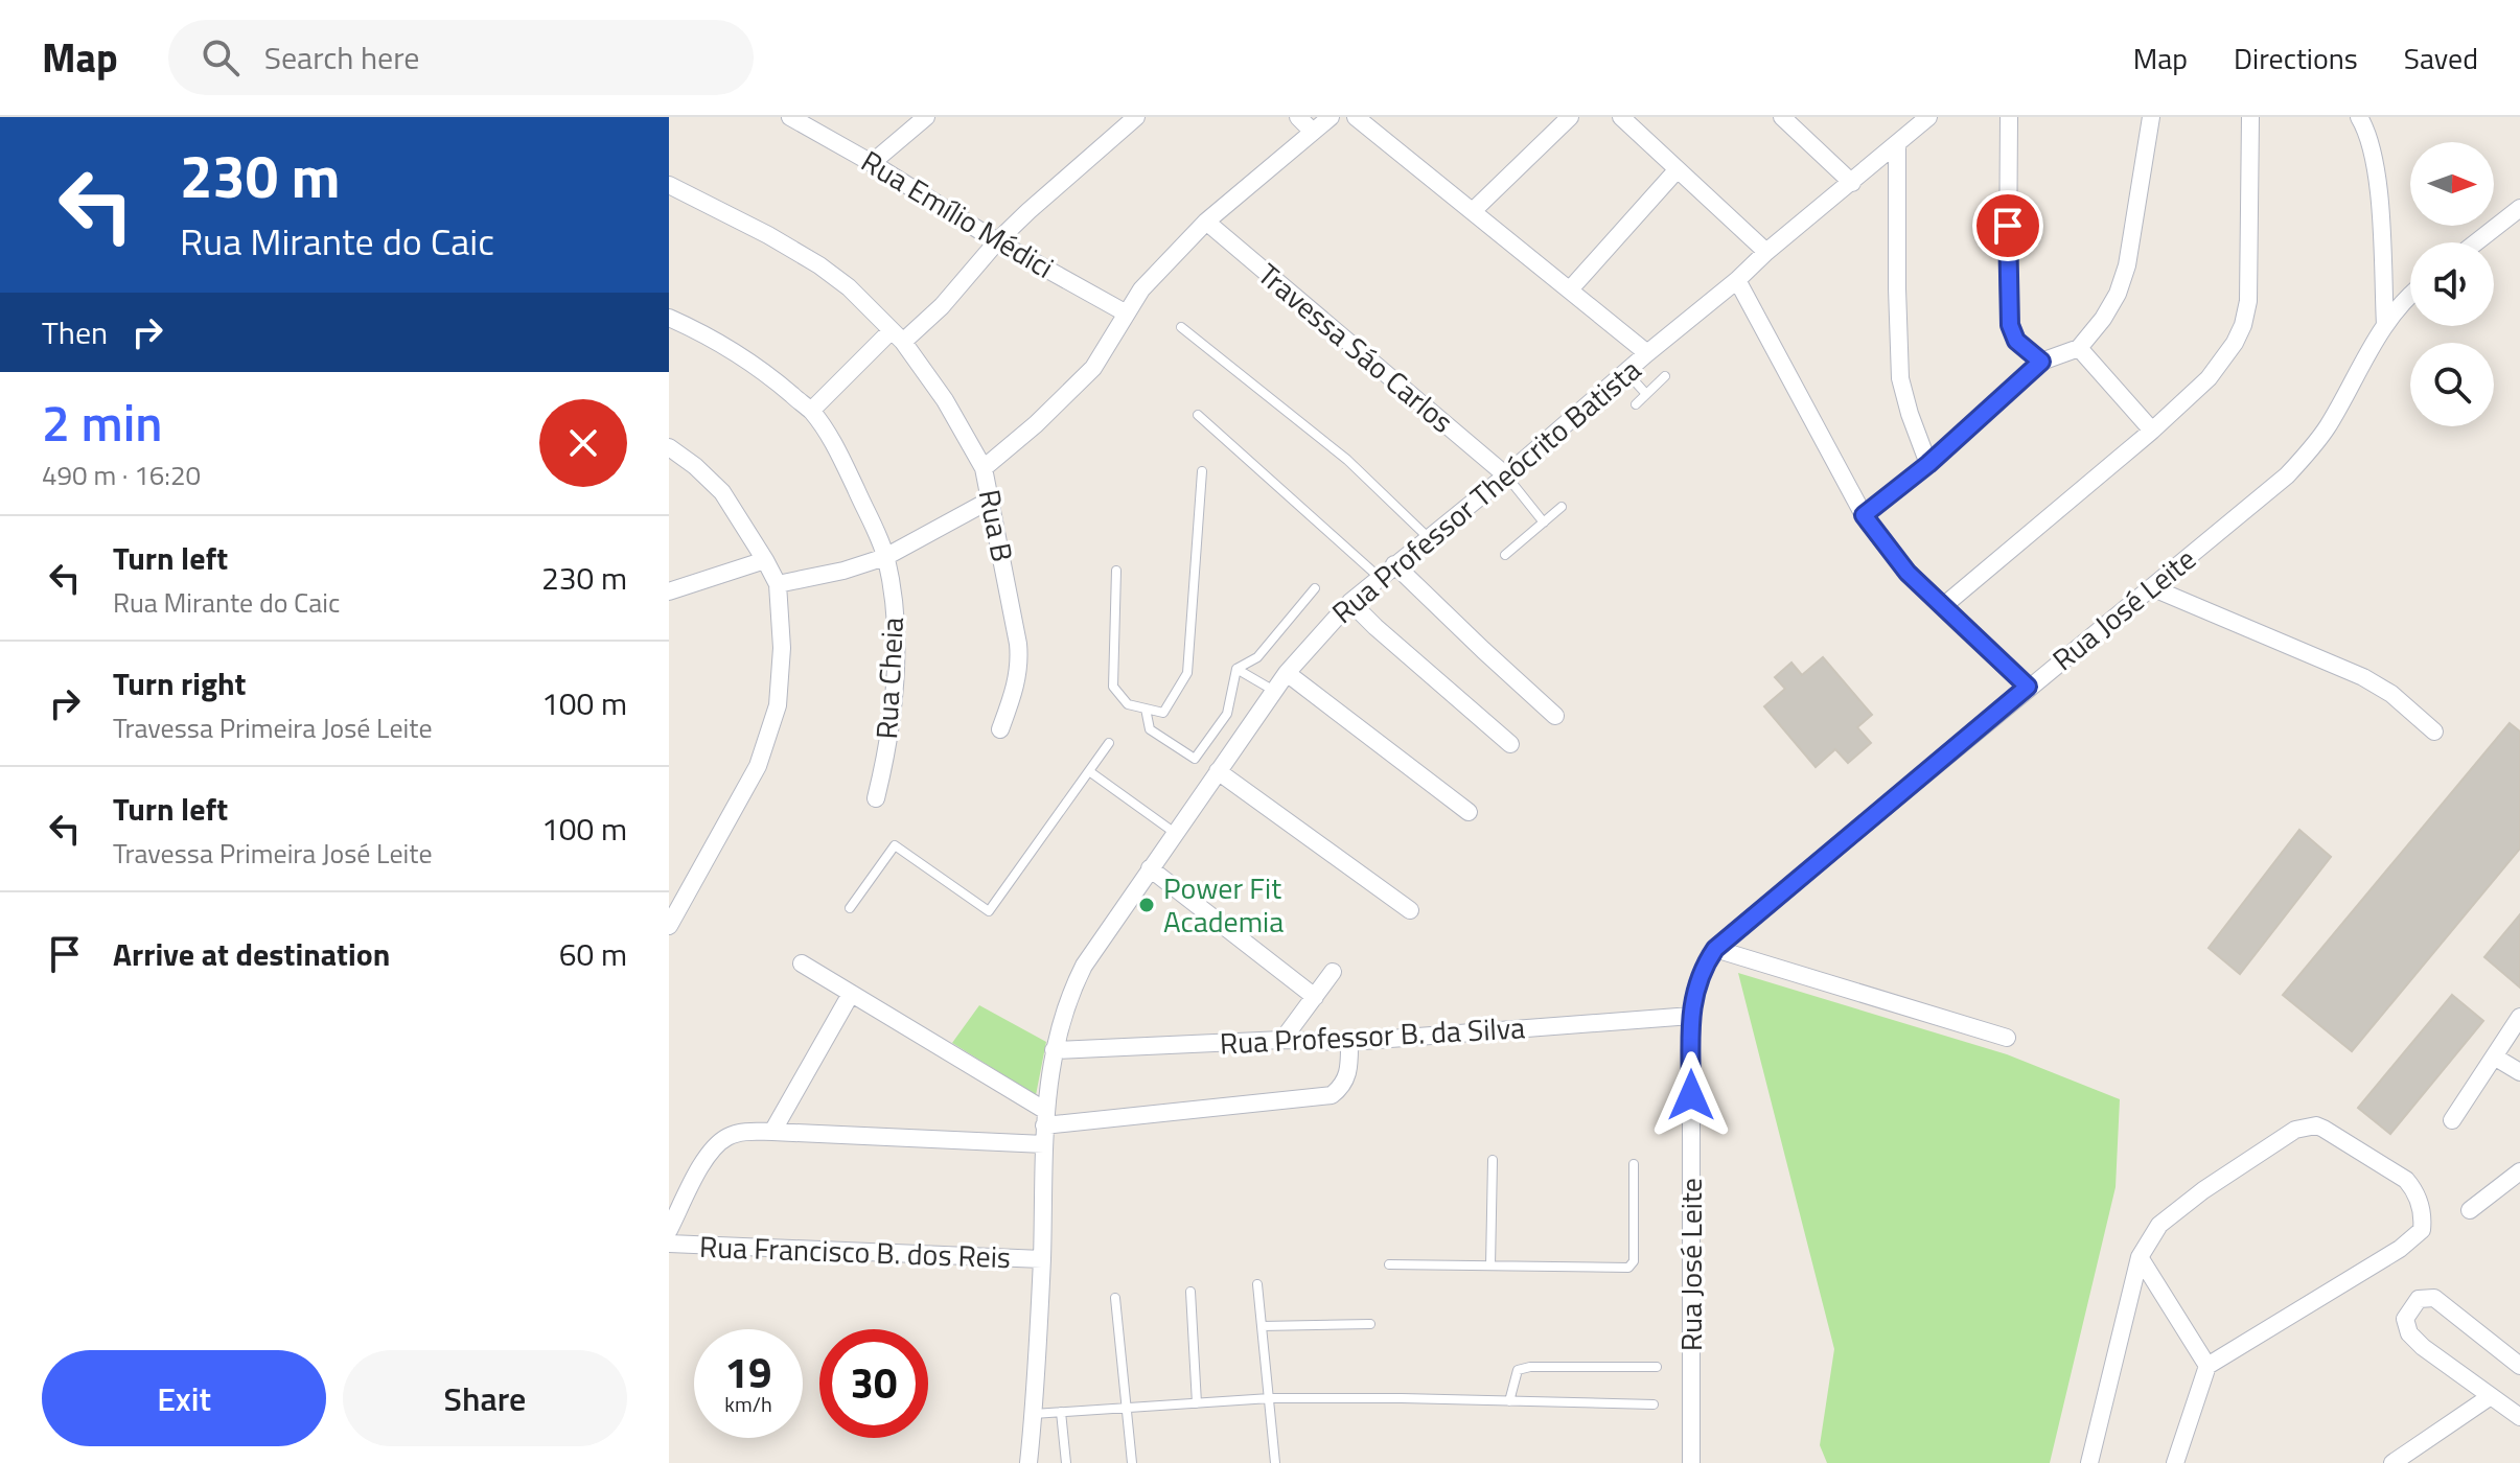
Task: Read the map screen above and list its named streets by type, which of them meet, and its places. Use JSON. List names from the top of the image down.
{
  "streets": {
    "street": [
      "Rua Emílio Médici",
      "Travessa Sáo Carlos",
      "Rua Professor Theócrito Batista",
      "Rua B",
      "Rua José Leite",
      "Rua Cheia",
      "Rua Professor B. da Silva",
      "Rua Francisco B. dos Reis"
    ]
  },
  "crossings": [
    ["Travessa Sáo Carlos", "Rua Professor Theócrito Batista"],
    ["Rua Professor Theócrito Batista", "Rua Professor B. da Silva"],
    ["Rua Professor Theócrito Batista", "Rua Francisco B. dos Reis"],
    ["Rua José Leite", "Rua Professor B. da Silva"]
  ],
  "places": ["Power Fit Academia"],
  "north": "right",
  "page": {
    "header": "Map",
    "search": "Search here",
    "nav": ["Map", "Directions", "Saved"],
    "turn": ["230 m", "Rua Mirante do Caic"],
    "then": "Then",
    "heading": ["2 min", "490 m · 16:20"],
    "list": [
      {
        "name": "Turn left",
        "note": "Rua Mirante do Caic",
        "value": "230 m"
      },
      {
        "name": "Turn right",
        "note": "Travessa Primeira José Leite",
        "value": "100 m"
      },
      {
        "name": "Turn left",
        "note": "Travessa Primeira José Leite",
        "value": "100 m"
      },
      {
        "name": "Arrive at destination",
        "value": "60 m"
      }
    ],
    "speed": "19 km/h",
    "limit": "30",
    "buttons": ["Exit", "Share"]
  }
}
